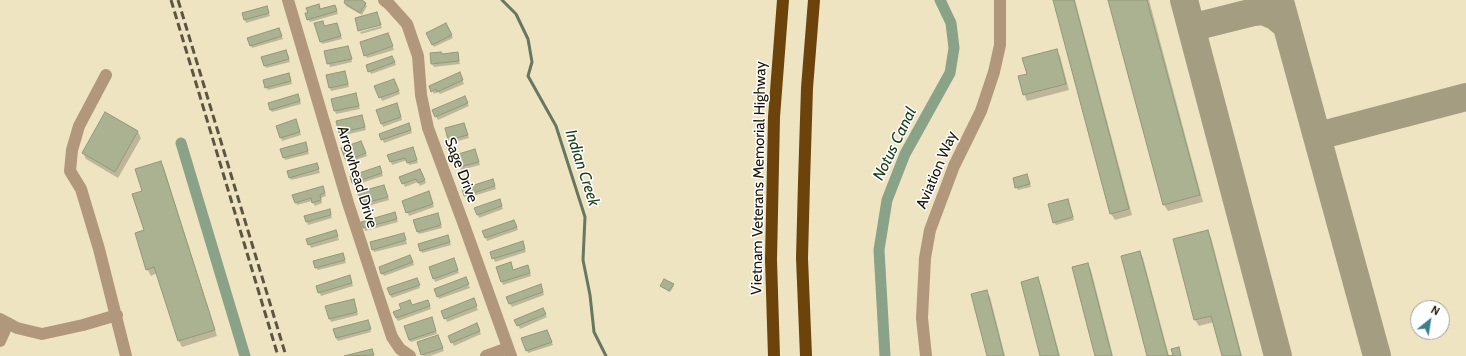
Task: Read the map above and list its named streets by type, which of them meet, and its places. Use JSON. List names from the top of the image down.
{
  "streets": {
    "highway": ["Vietnam Veterans Memorial Highway"],
    "street": ["Sage Drive", "Aviation Way", "Arrowhead Drive"]
  },
  "water": ["Notus Canal", "Indian Creek"],
  "north": "top right"
}
